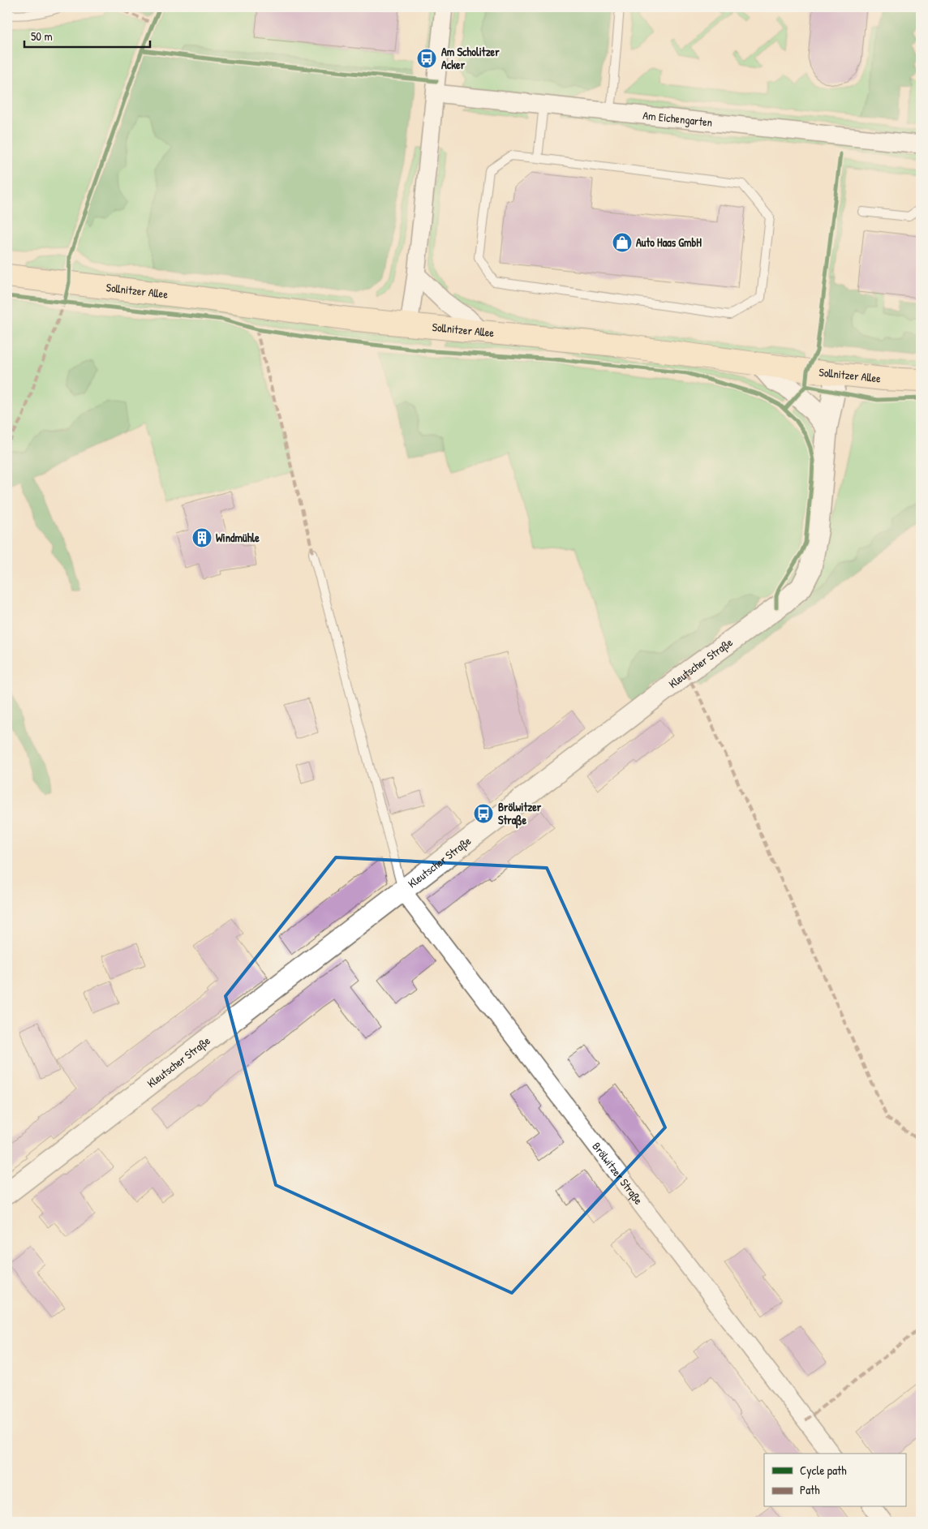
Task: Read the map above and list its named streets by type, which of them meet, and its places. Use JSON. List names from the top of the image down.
{
  "streets": {
    "main road": ["Sollnitzer Allee"],
    "street": ["Am Eichengarten", "Kleutscher Straße", "Brölwitzer Straße"]
  },
  "crossings": [
    ["Sollnitzer Allee", "Kleutscher Straße"],
    ["Kleutscher Straße", "Brölwitzer Straße"]
  ],
  "places": {
    "bus stop": ["Am Scholitzer Acker", "Brölwitzer Straße"],
    "shop": ["Auto Haas GmbH"],
    "building": ["Windmühle"]
  },
  "legend": ["Cycle path", "Path"],
  "scale_bar": "50 m"
}
